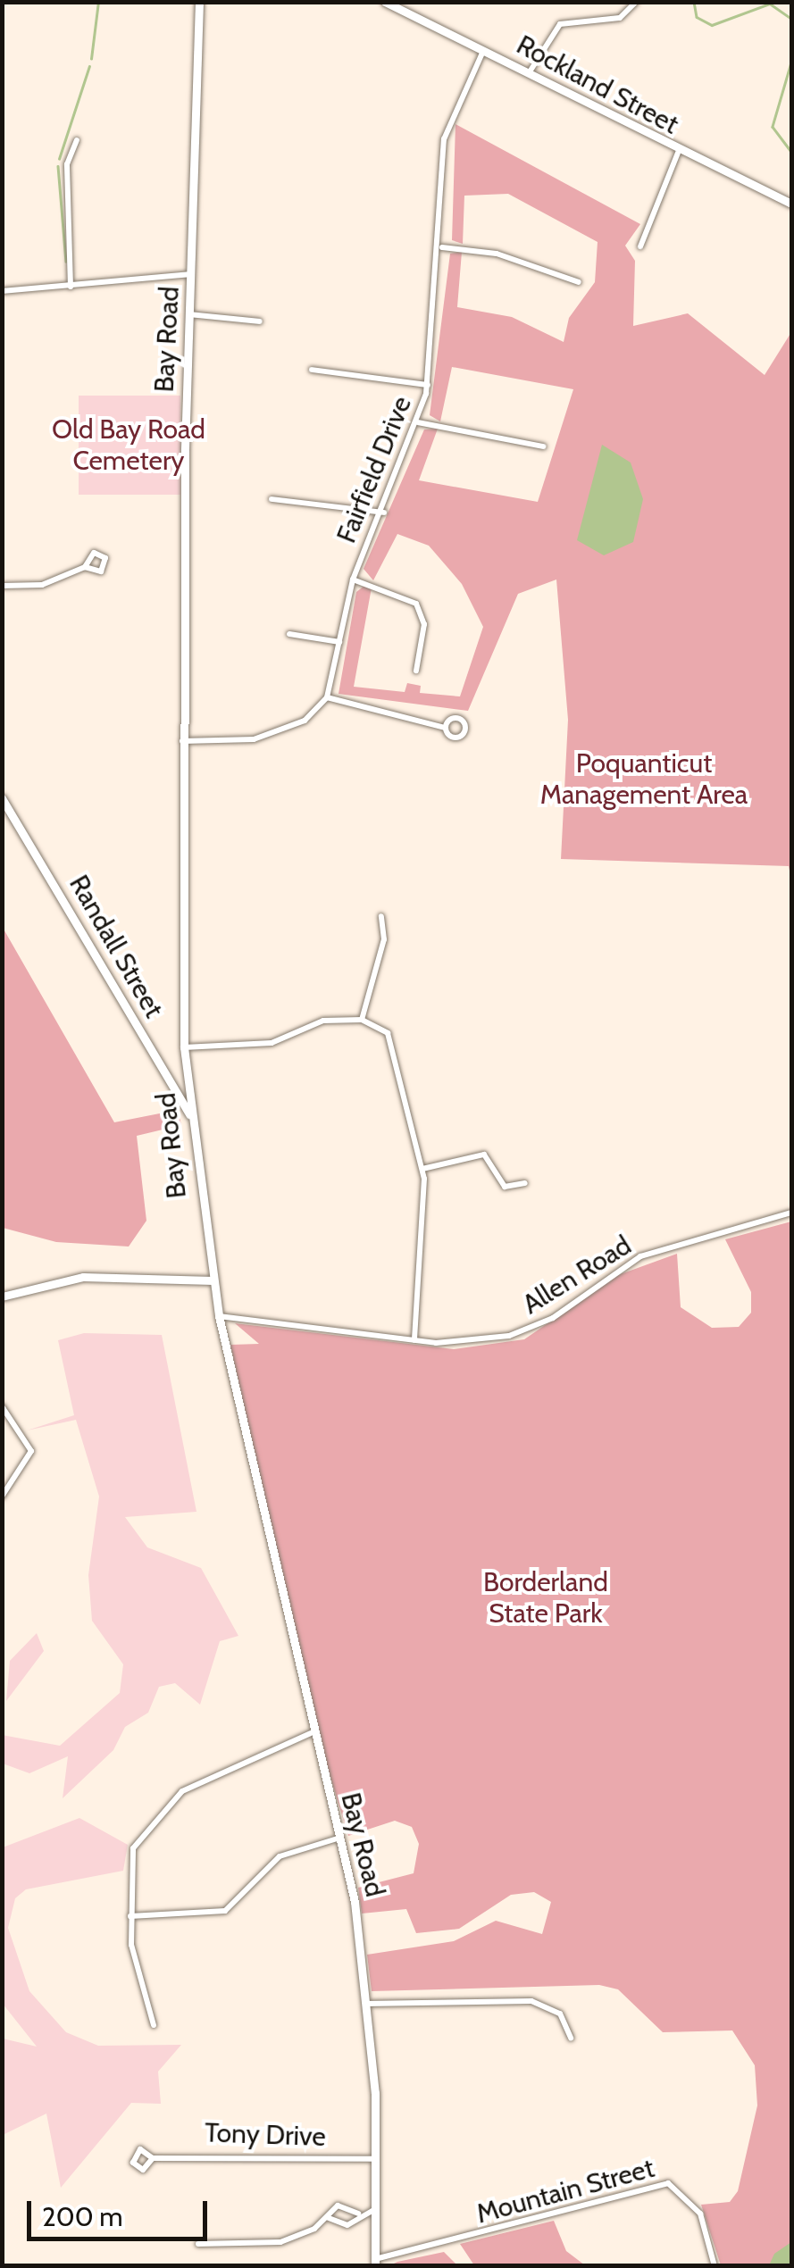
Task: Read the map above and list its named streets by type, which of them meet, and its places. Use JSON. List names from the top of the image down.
{
  "streets": {
    "main road": ["Rockland Street", "Bay Road", "Randall Street"],
    "street": [
      "Fairfield Drive",
      "Allen Road",
      "Tony Drive",
      "Mountain Street"
    ]
  },
  "crossings": [
    ["Rockland Street", "Fairfield Drive"],
    ["Bay Road", "Randall Street"],
    ["Bay Road", "Allen Road"],
    ["Bay Road", "Tony Drive"],
    ["Bay Road", "Mountain Street"]
  ],
  "parks": ["Old Bay Road Cemetery", "Poquanticut Management Area", "Borderland State Park"],
  "scale_bar": "200 m"
}
